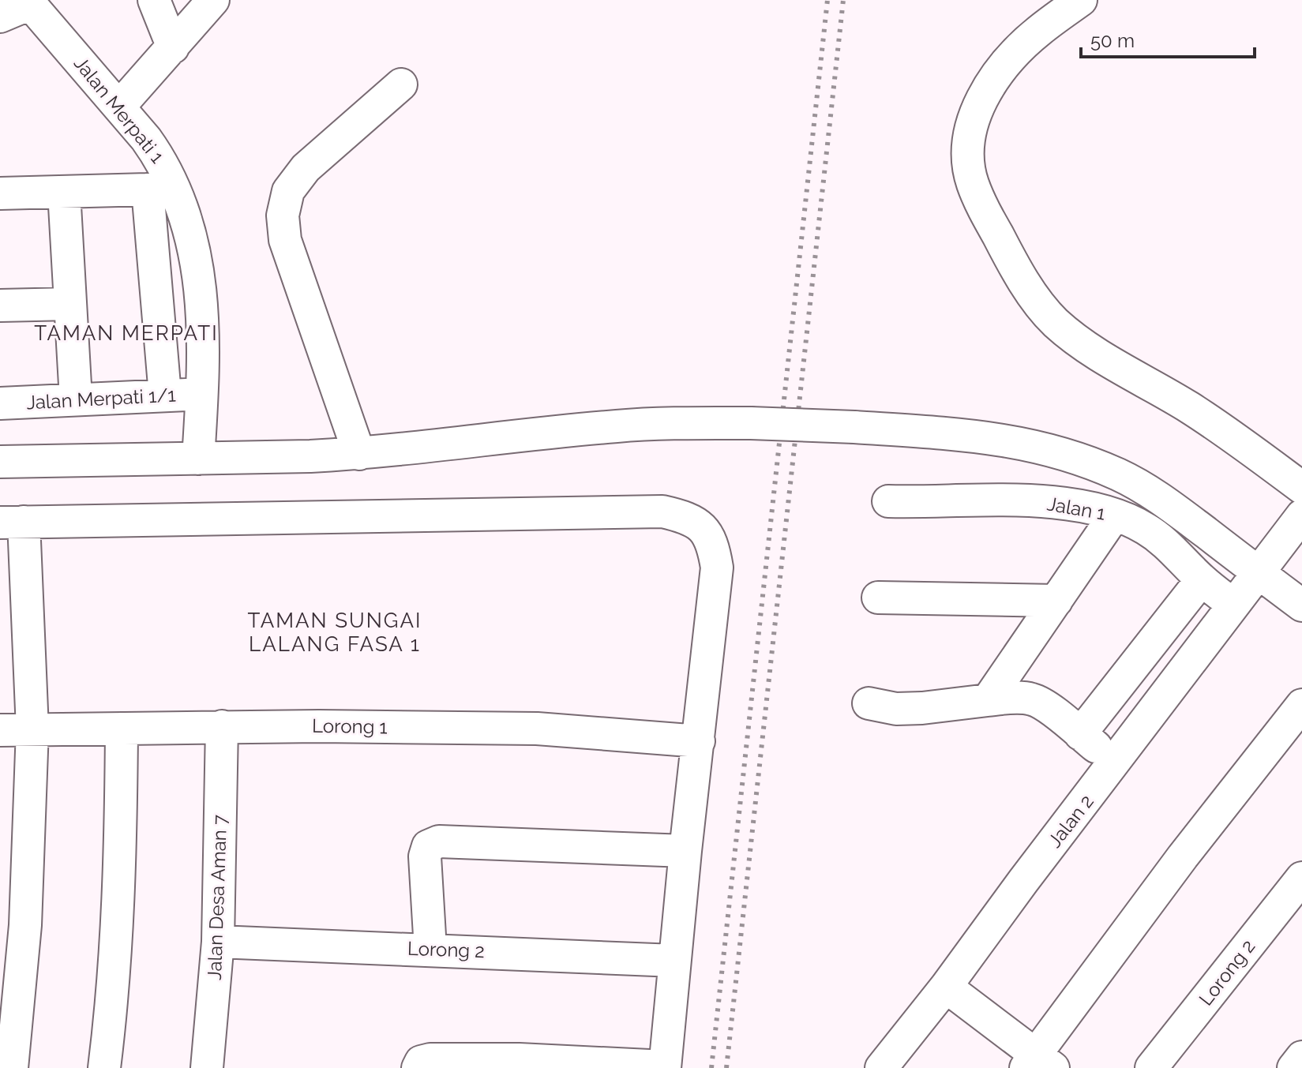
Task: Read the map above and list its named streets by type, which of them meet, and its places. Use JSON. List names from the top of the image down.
{
  "streets": {
    "street": [
      "Jalan Merpati 1",
      "Jalan Merpati 1/1",
      "Jalan 1",
      "Lorong 1",
      "Jalan 2",
      "Jalan Desa Aman 7",
      "Lorong 2"
    ]
  },
  "crossings": [
    ["Jalan Merpati 1", "Jalan Merpati 1/1"],
    ["Jalan 1", "Jalan 2"],
    ["Lorong 1", "Jalan Desa Aman 7"],
    ["Jalan Desa Aman 7", "Lorong 2"]
  ],
  "districts": ["TAMAN MERPATI", "TAMAN SUNGAI LALANG FASA 1"],
  "scale_bar": "50 m"
}
